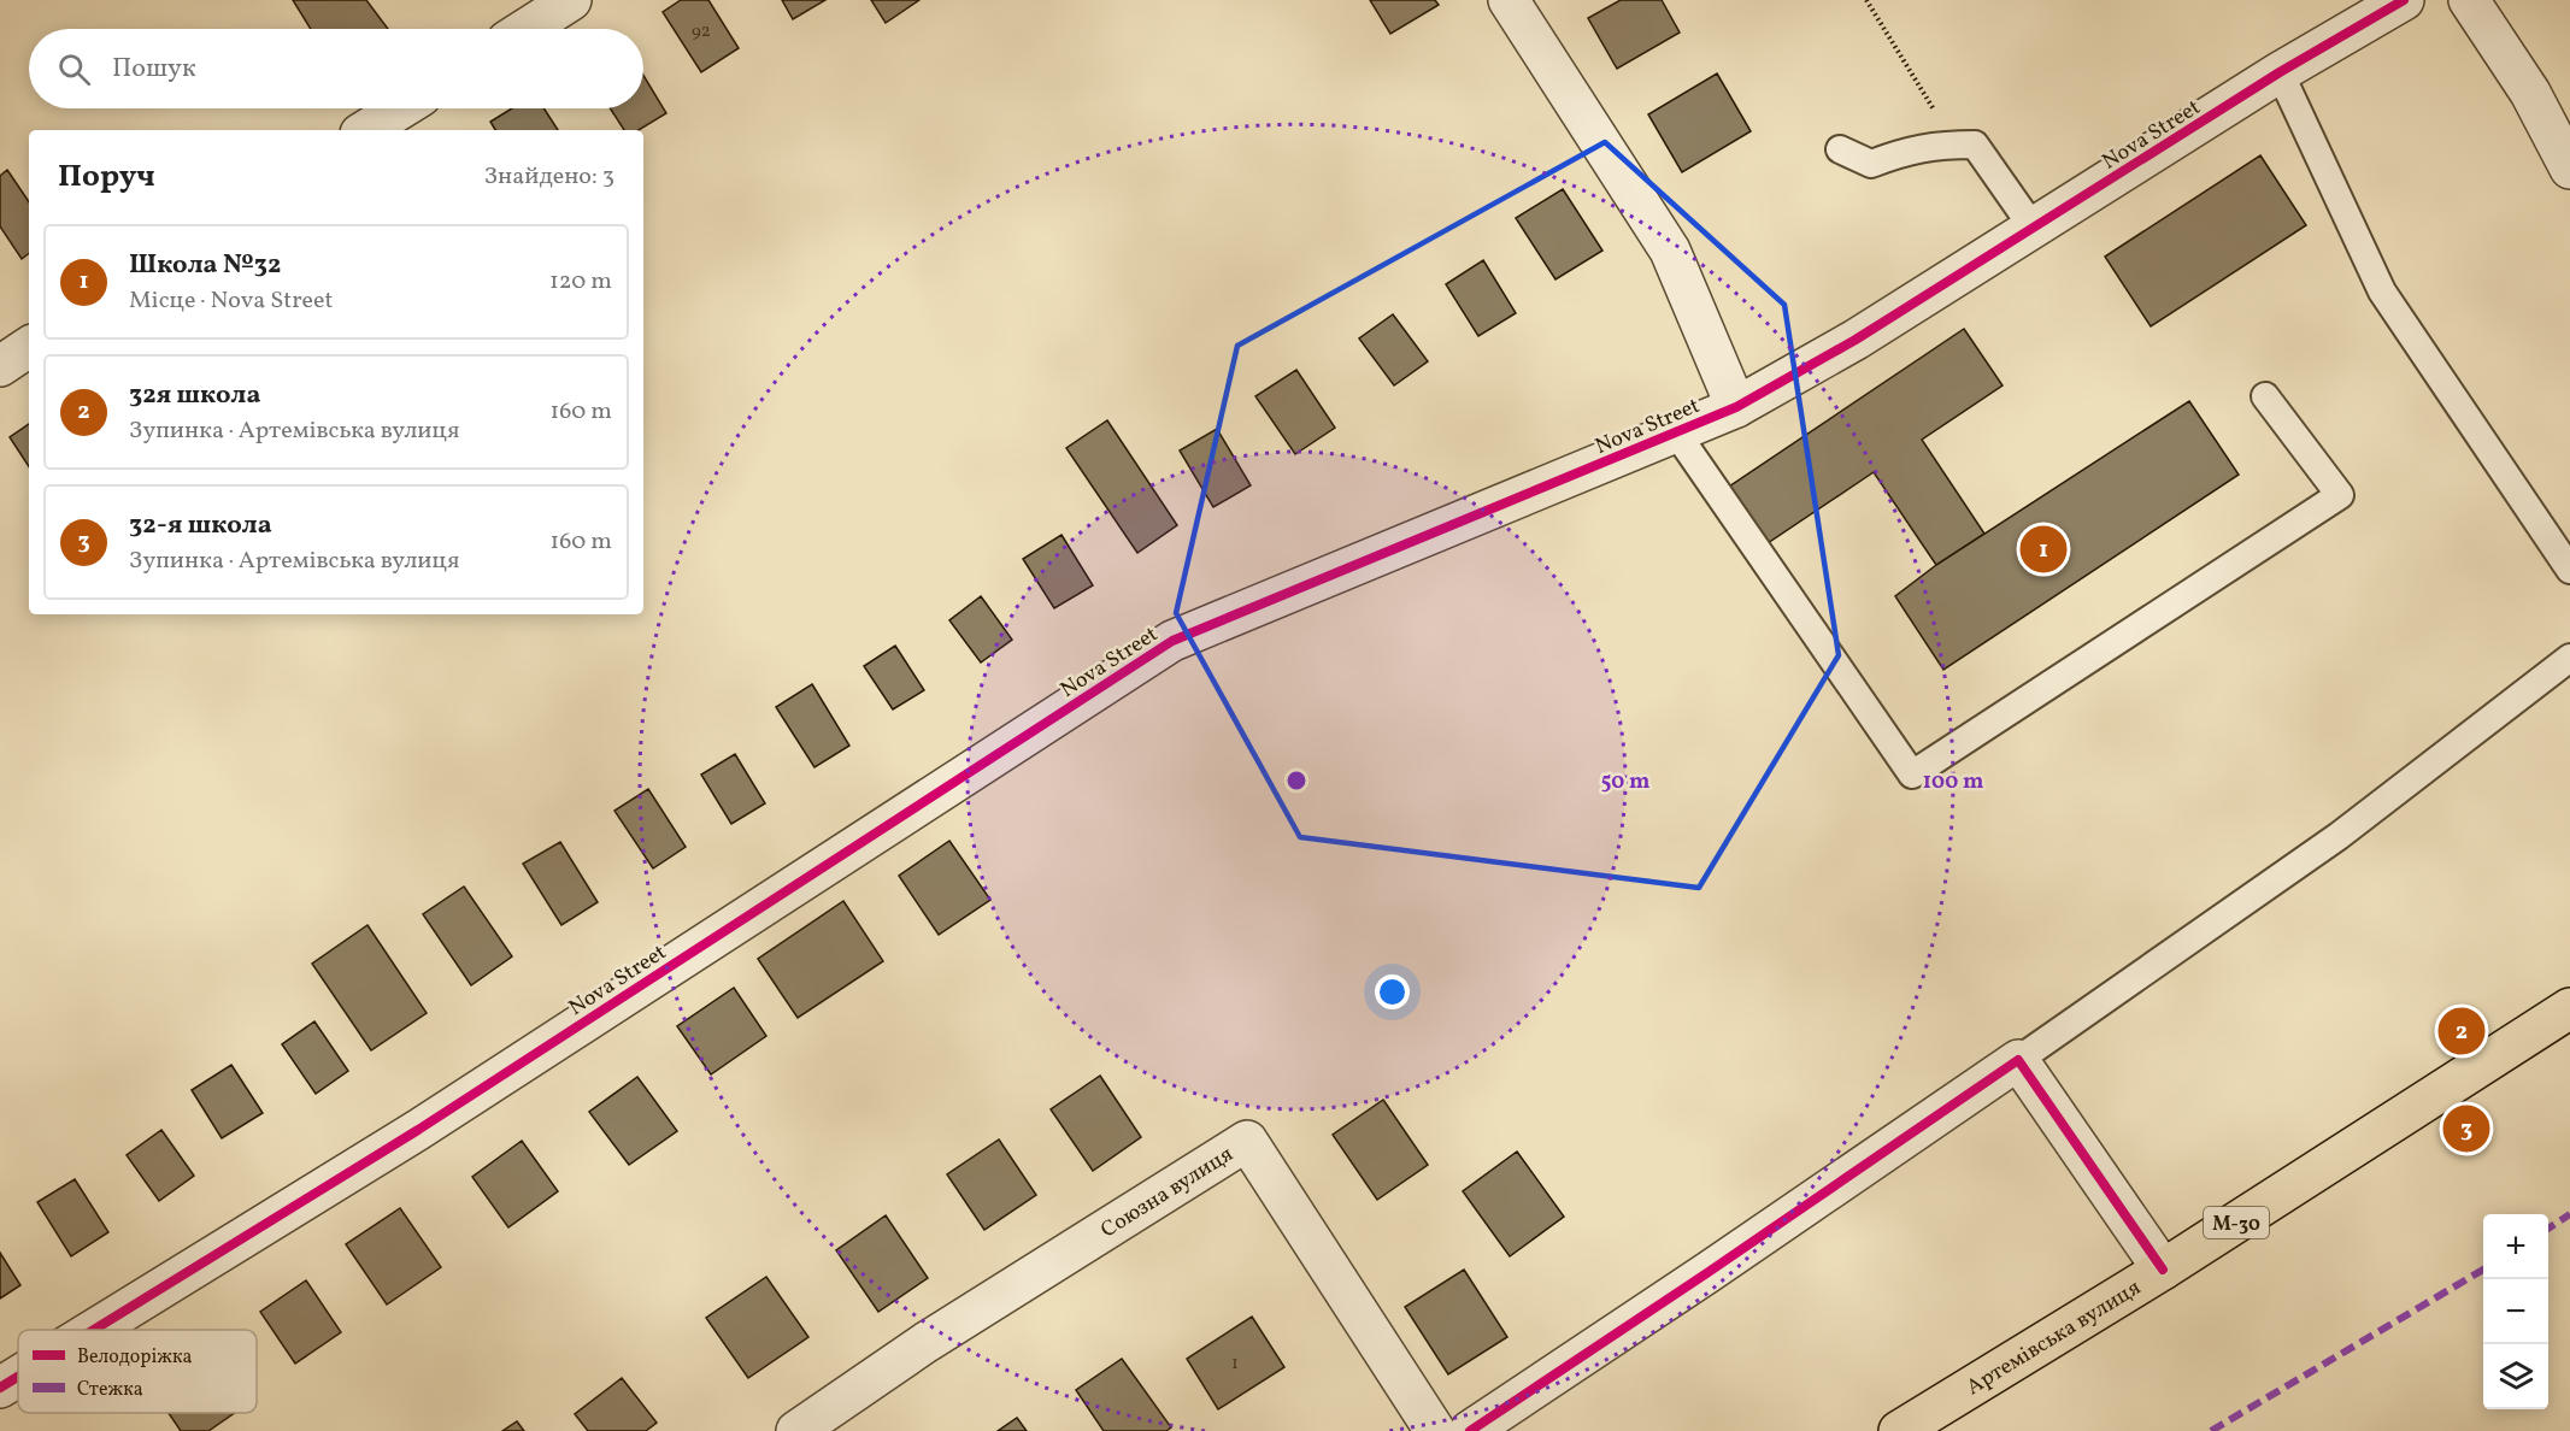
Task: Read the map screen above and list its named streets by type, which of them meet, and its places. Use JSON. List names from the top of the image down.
{
  "streets": {
    "highway": ["М-30", "Артемівська вулиця"],
    "street": ["Nova Street", "Союзна вулиця"]
  },
  "house_numbers": ["92", "1"],
  "legend": ["Велодоріжка", "Стежка"],
  "page": {
    "search": "Пошук",
    "heading": ["Поруч", "Знайдено: 3"],
    "list": [
      {
        "mark": "1",
        "name": "Школа №32",
        "note": "Місце · Nova Street",
        "value": "120 m"
      },
      {
        "mark": "2",
        "name": "32я школа",
        "note": "Зупинка · Артемівська вулиця",
        "value": "160 m"
      },
      {
        "mark": "3",
        "name": "32-я школа",
        "note": "Зупинка · Артемівська вулиця",
        "value": "160 m"
      }
    ],
    "pins": ["1", "2", "3"],
    "map_buttons": ["+", "−"]
  },
  "rings": ["50 m", "100 m"]
}
